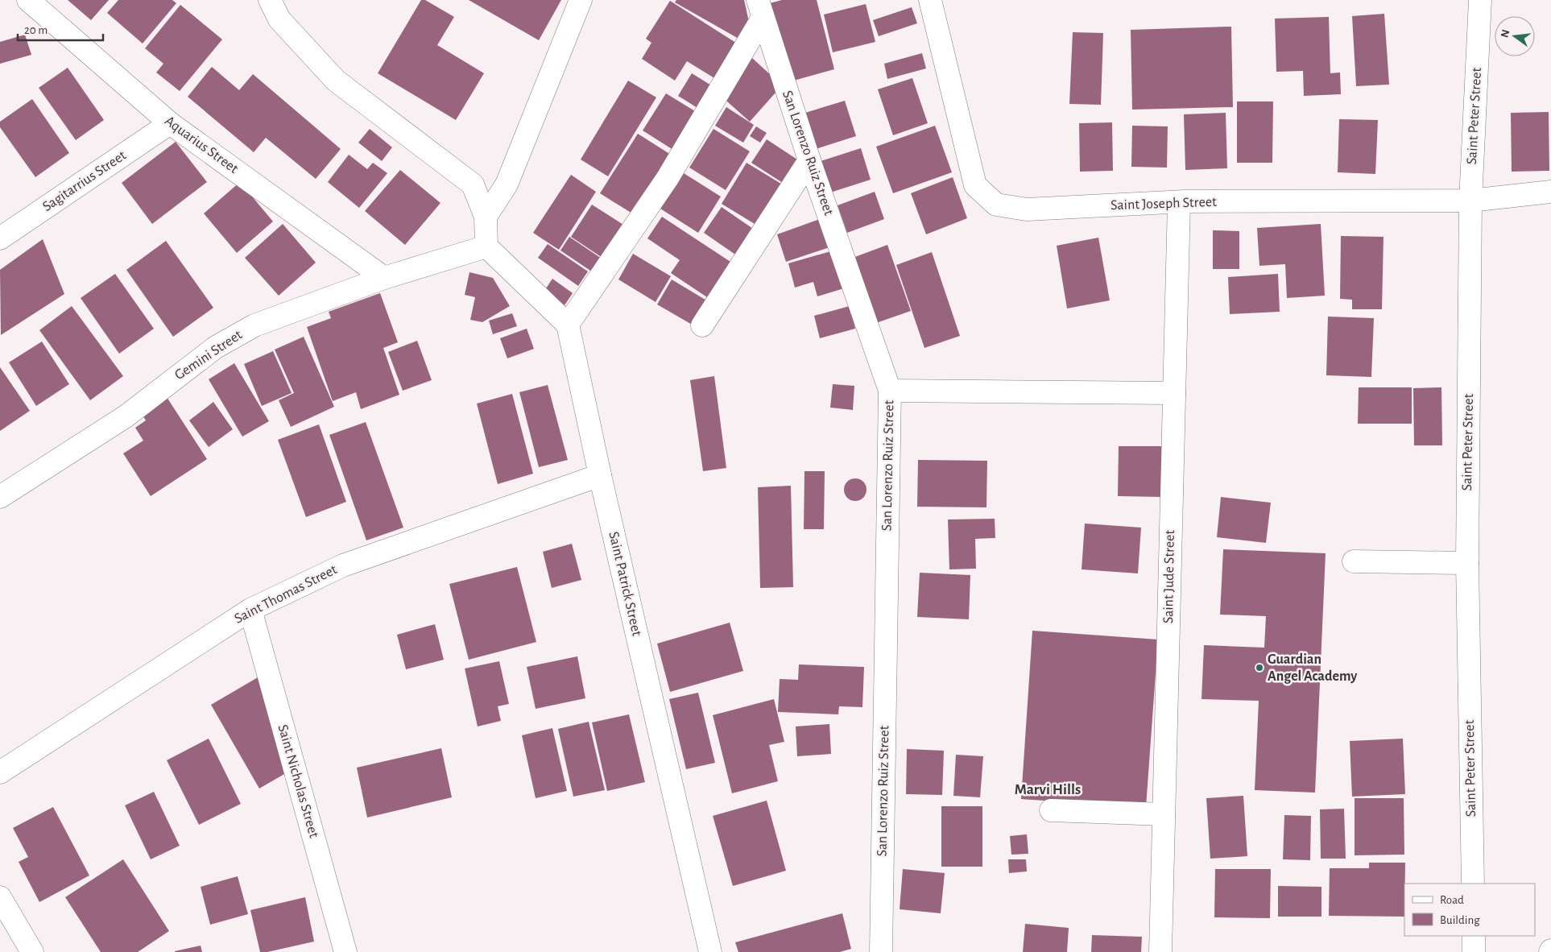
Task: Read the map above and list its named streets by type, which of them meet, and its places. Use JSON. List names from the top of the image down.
{
  "streets": {
    "street": [
      "Saint Peter Street",
      "Aquarius Street",
      "San Lorenzo Ruiz Street",
      "Sagitarrius Street",
      "Saint Joseph Street",
      "Gemini Street",
      "Saint Jude Street",
      "Saint Patrick Street",
      "Saint Thomas Street",
      "Saint Nicholas Street"
    ]
  },
  "crossings": [
    ["Saint Peter Street", "Saint Joseph Street"],
    ["Aquarius Street", "Sagitarrius Street"],
    ["Aquarius Street", "Gemini Street"],
    ["Saint Joseph Street", "Saint Jude Street"],
    ["Saint Patrick Street", "Saint Thomas Street"],
    ["Saint Thomas Street", "Saint Nicholas Street"]
  ],
  "districts": ["Marvi Hills"],
  "places": ["Guardian Angel Academy"],
  "legend": ["Road", "Building"],
  "scale_bar": "20 m",
  "north": "left"
}
